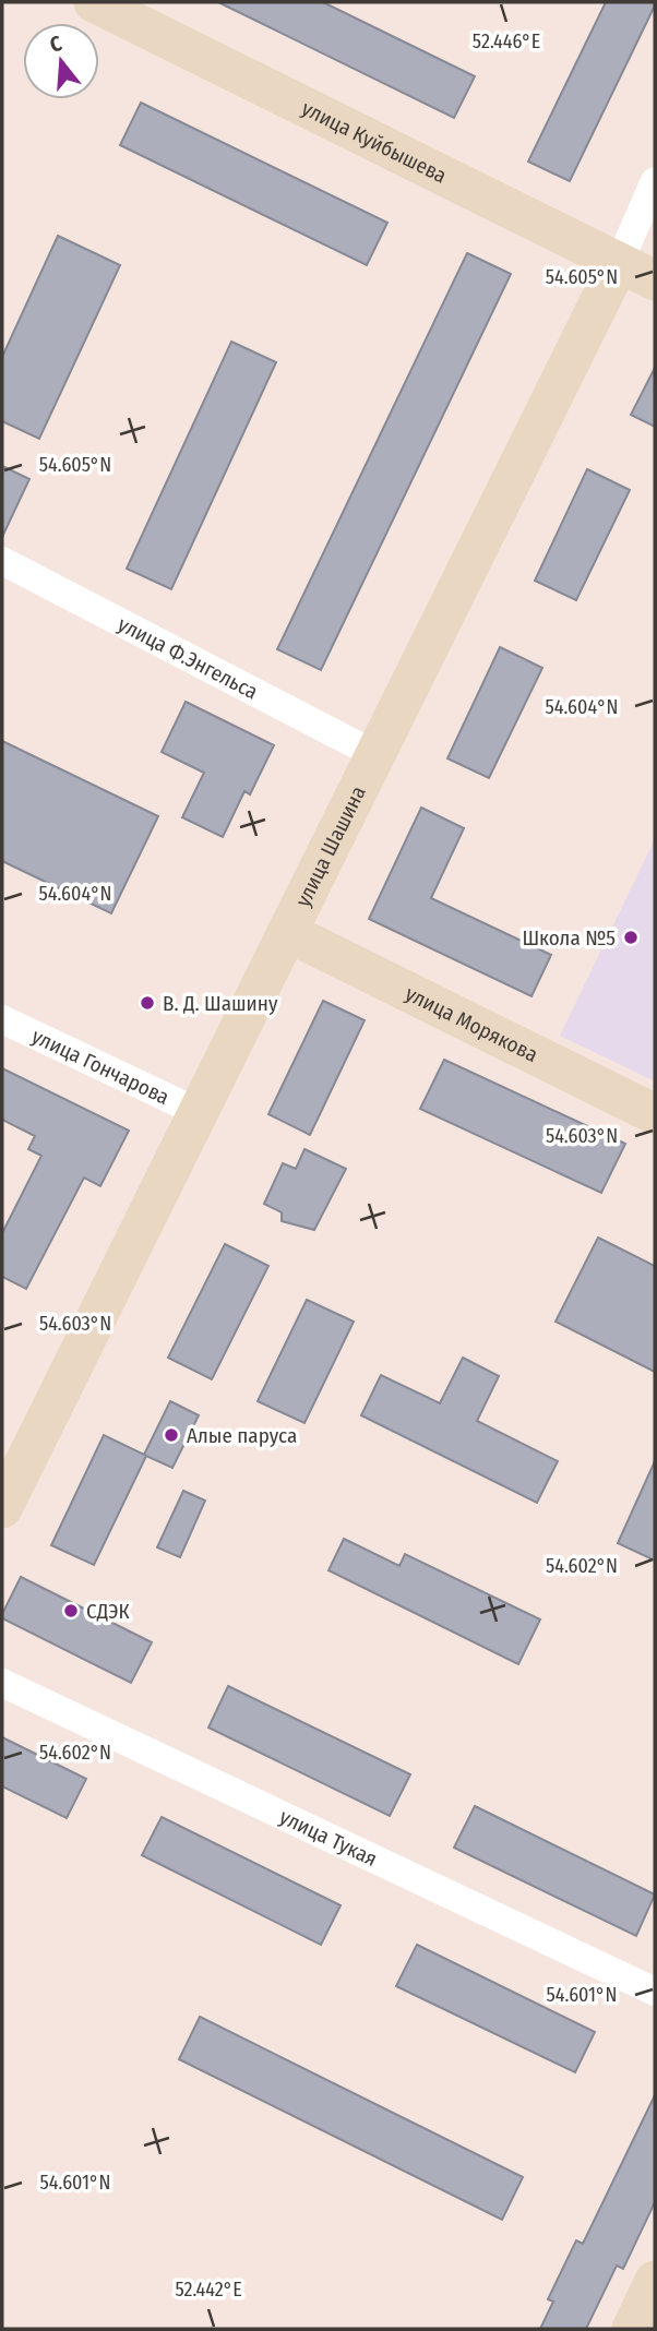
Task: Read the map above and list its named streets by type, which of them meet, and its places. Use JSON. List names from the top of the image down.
{
  "streets": {
    "main road": ["улица Куйбышева", "улица Шашина", "улица Морякова"],
    "street": ["улица Ф.Энгельса", "улица Гончарова", "улица Тукая"]
  },
  "crossings": [
    ["улица Куйбышева", "улица Шашина"],
    ["улица Ф.Энгельса", "улица Шашина"],
    ["улица Шашина", "улица Морякова"],
    ["улица Шашина", "улица Гончарова"]
  ],
  "places": [
    "Школа №5",
    "В. Д. Шашину",
    "Алые паруса",
    "СДЭК"
  ],
  "north": "top",
  "coordinates": [
    "52.446°E",
    "54.605°N",
    "54.604°N",
    "54.603°N",
    "54.602°N",
    "54.601°N",
    "52.442°E"
  ]
}
